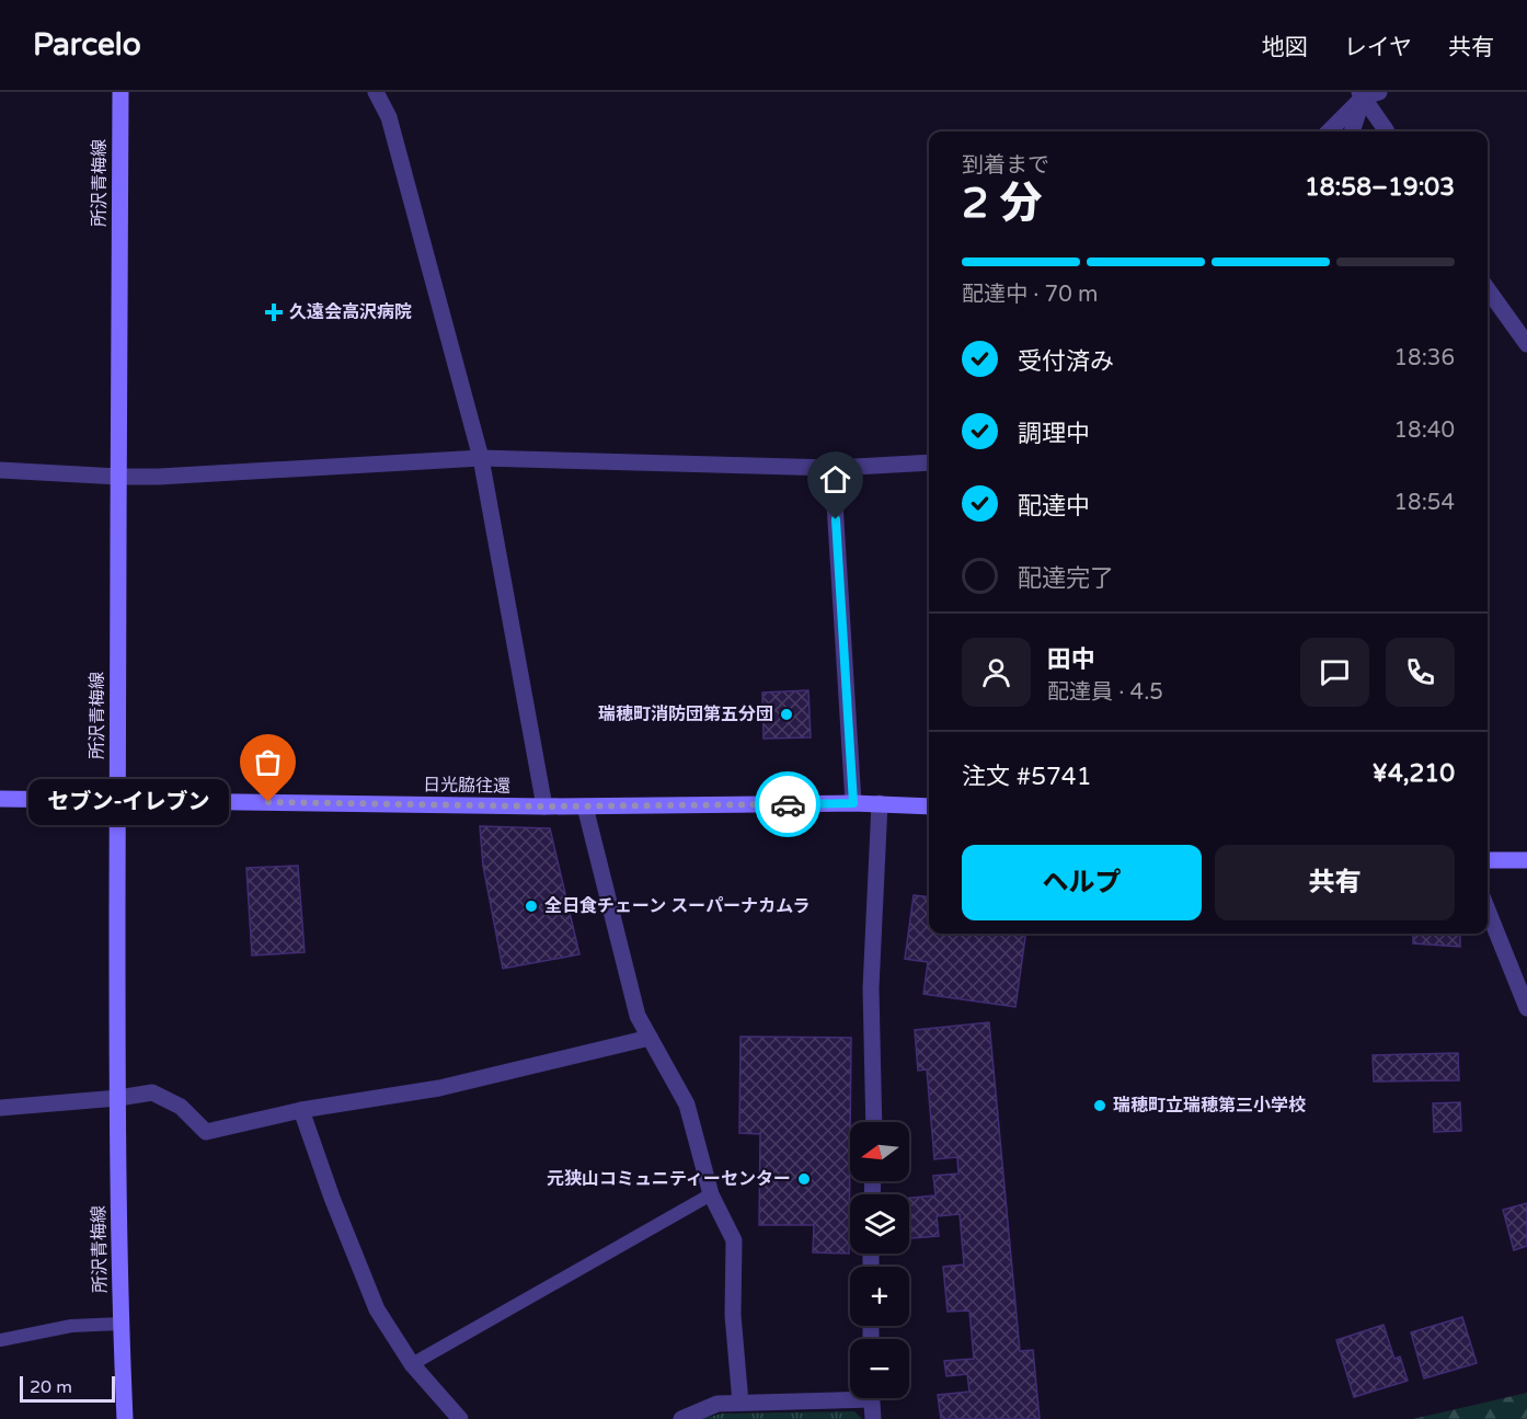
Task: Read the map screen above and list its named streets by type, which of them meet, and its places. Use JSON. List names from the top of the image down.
{
  "streets": {
    "main road": ["所沢青梅線", "日光脇往還"]
  },
  "crossings": [
    ["所沢青梅線", "日光脇往還"]
  ],
  "places": {
    "health": ["久遠会高沢病院"],
    "other": [
      "瑞穂町消防団第五分団",
      "セブン-イレブン",
      "全日食チェーン スーパーナカムラ",
      "瑞穂町立瑞穂第三小学校",
      "元狭山コミュニティーセンター"
    ]
  },
  "scale_bar": "20 m",
  "north": "left",
  "page": {
    "header": "Parcelo",
    "nav": ["地図", "レイヤ", "共有"],
    "heading": ["2 分", "到着まで", "18:58–19:03"],
    "panel": [
      "田中",
      "配達員 · 4.5",
      "注文 #5741",
      "¥4,210"
    ],
    "bar": "配達中 · 70 m",
    "list": [
      ["受付済み", "18:36"],
      ["調理中", "18:40"],
      ["配達中", "18:54"],
      "配達完了"
    ],
    "bubble": "セブン-イレブン",
    "buttons": ["ヘルプ", "共有"],
    "map_buttons": ["+", "−"],
    "scale": "20 m"
  }
}
